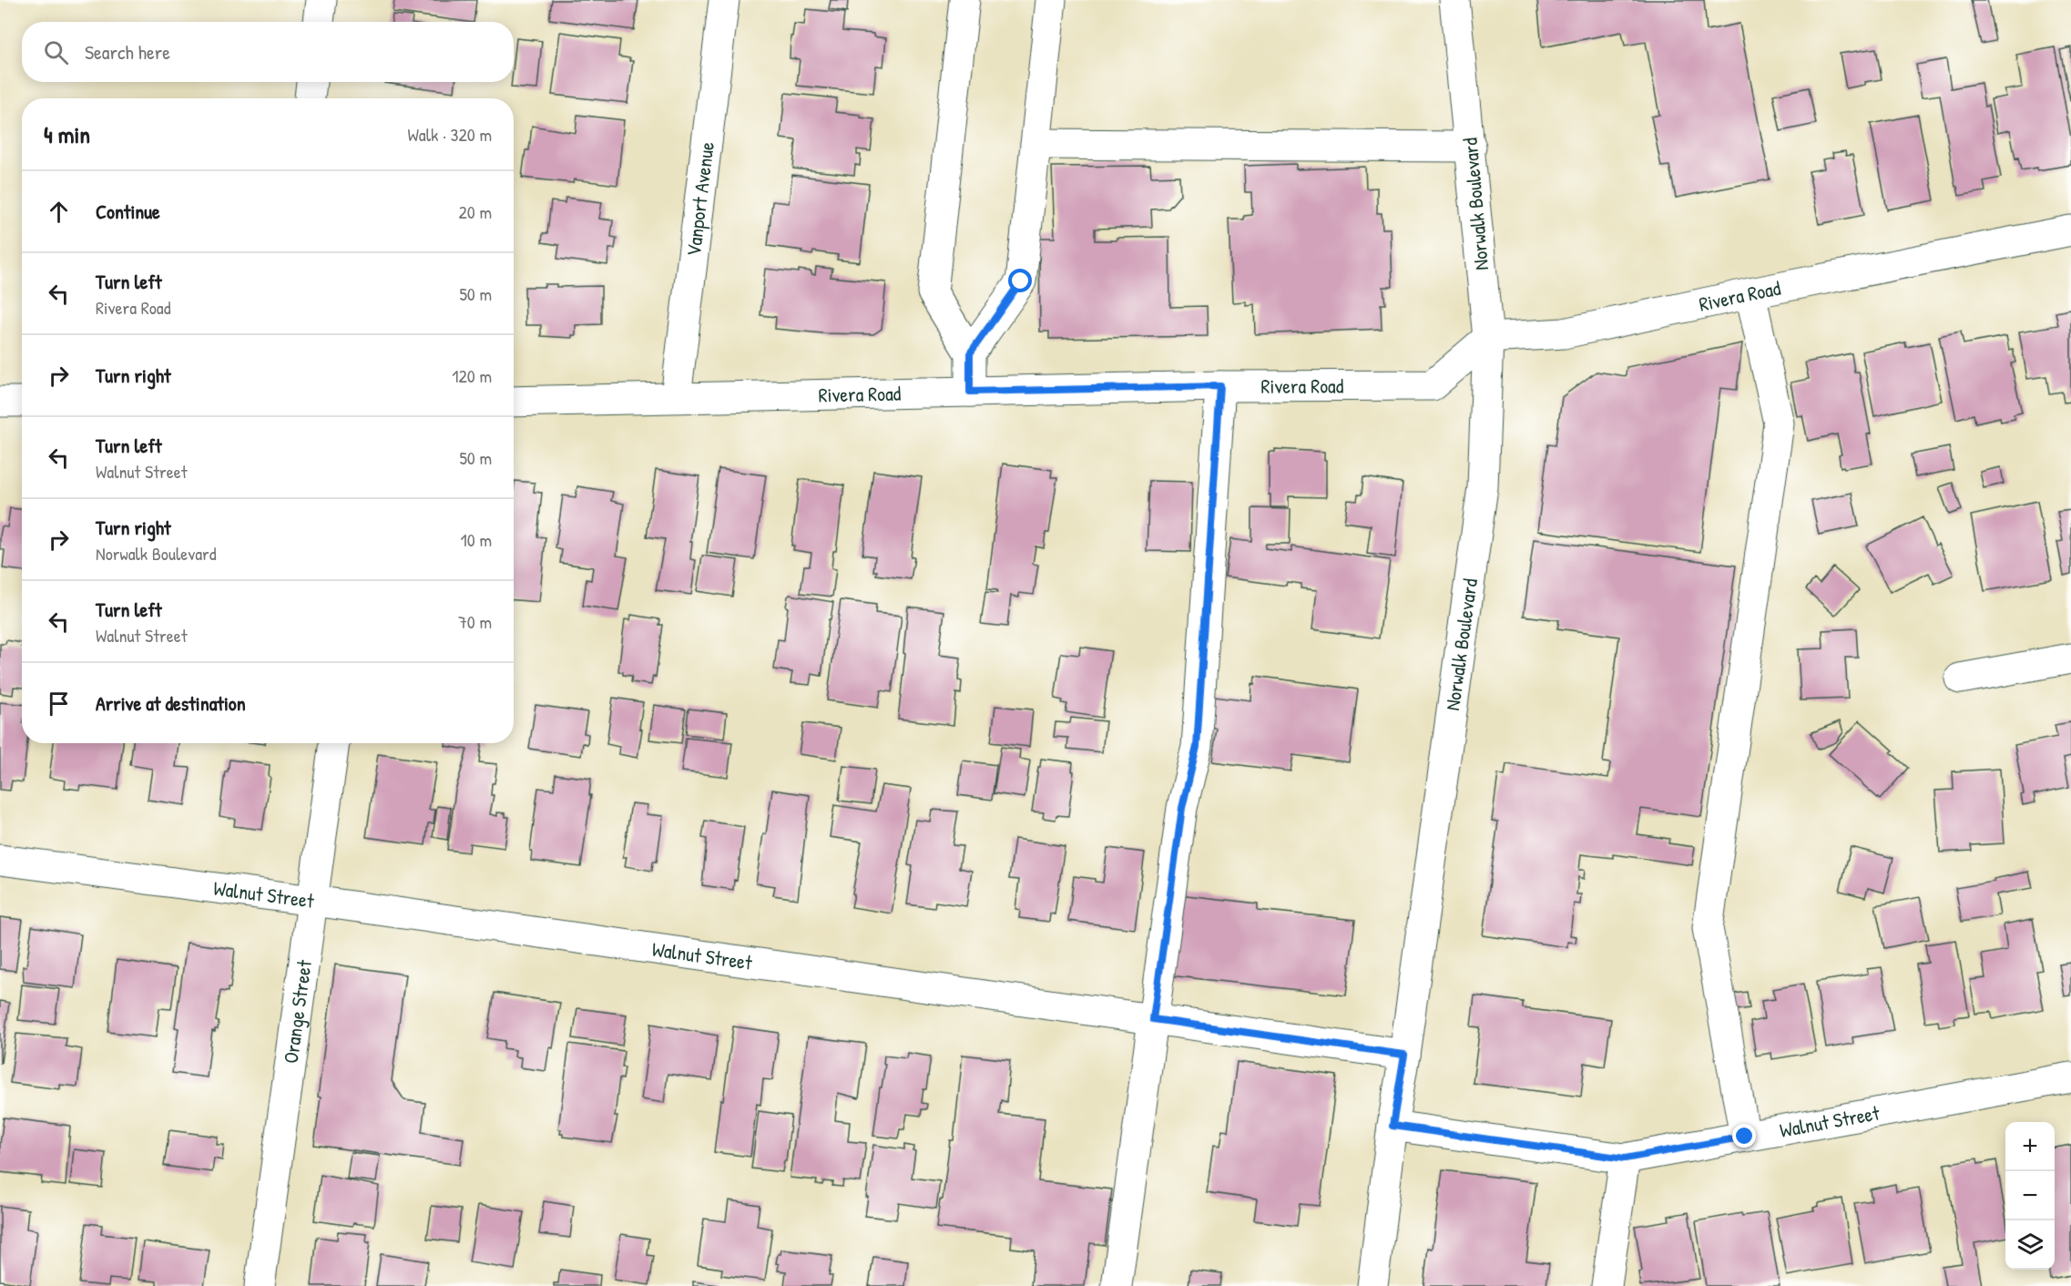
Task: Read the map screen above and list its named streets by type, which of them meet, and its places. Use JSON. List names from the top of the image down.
{
  "streets": {
    "street": [
      "Vanport Avenue",
      "Norwalk Boulevard",
      "Rivera Road",
      "Walnut Street",
      "Orange Street"
    ]
  },
  "crossings": [
    ["Vanport Avenue", "Rivera Road"],
    ["Norwalk Boulevard", "Rivera Road"],
    ["Norwalk Boulevard", "Walnut Street"],
    ["Walnut Street", "Orange Street"]
  ],
  "page": {
    "search": "Search here",
    "heading": ["4 min", "Walk · 320 m"],
    "list": [
      ["Continue", "20 m"],
      ["Turn left", "Rivera Road", "50 m"],
      ["Turn right", "120 m"],
      ["Turn left", "Walnut Street", "50 m"],
      ["Turn right", "Norwalk Boulevard", "10 m"],
      ["Turn left", "Walnut Street", "70 m"],
      "Arrive at destination"
    ],
    "map_buttons": ["+", "−"]
  }
}
